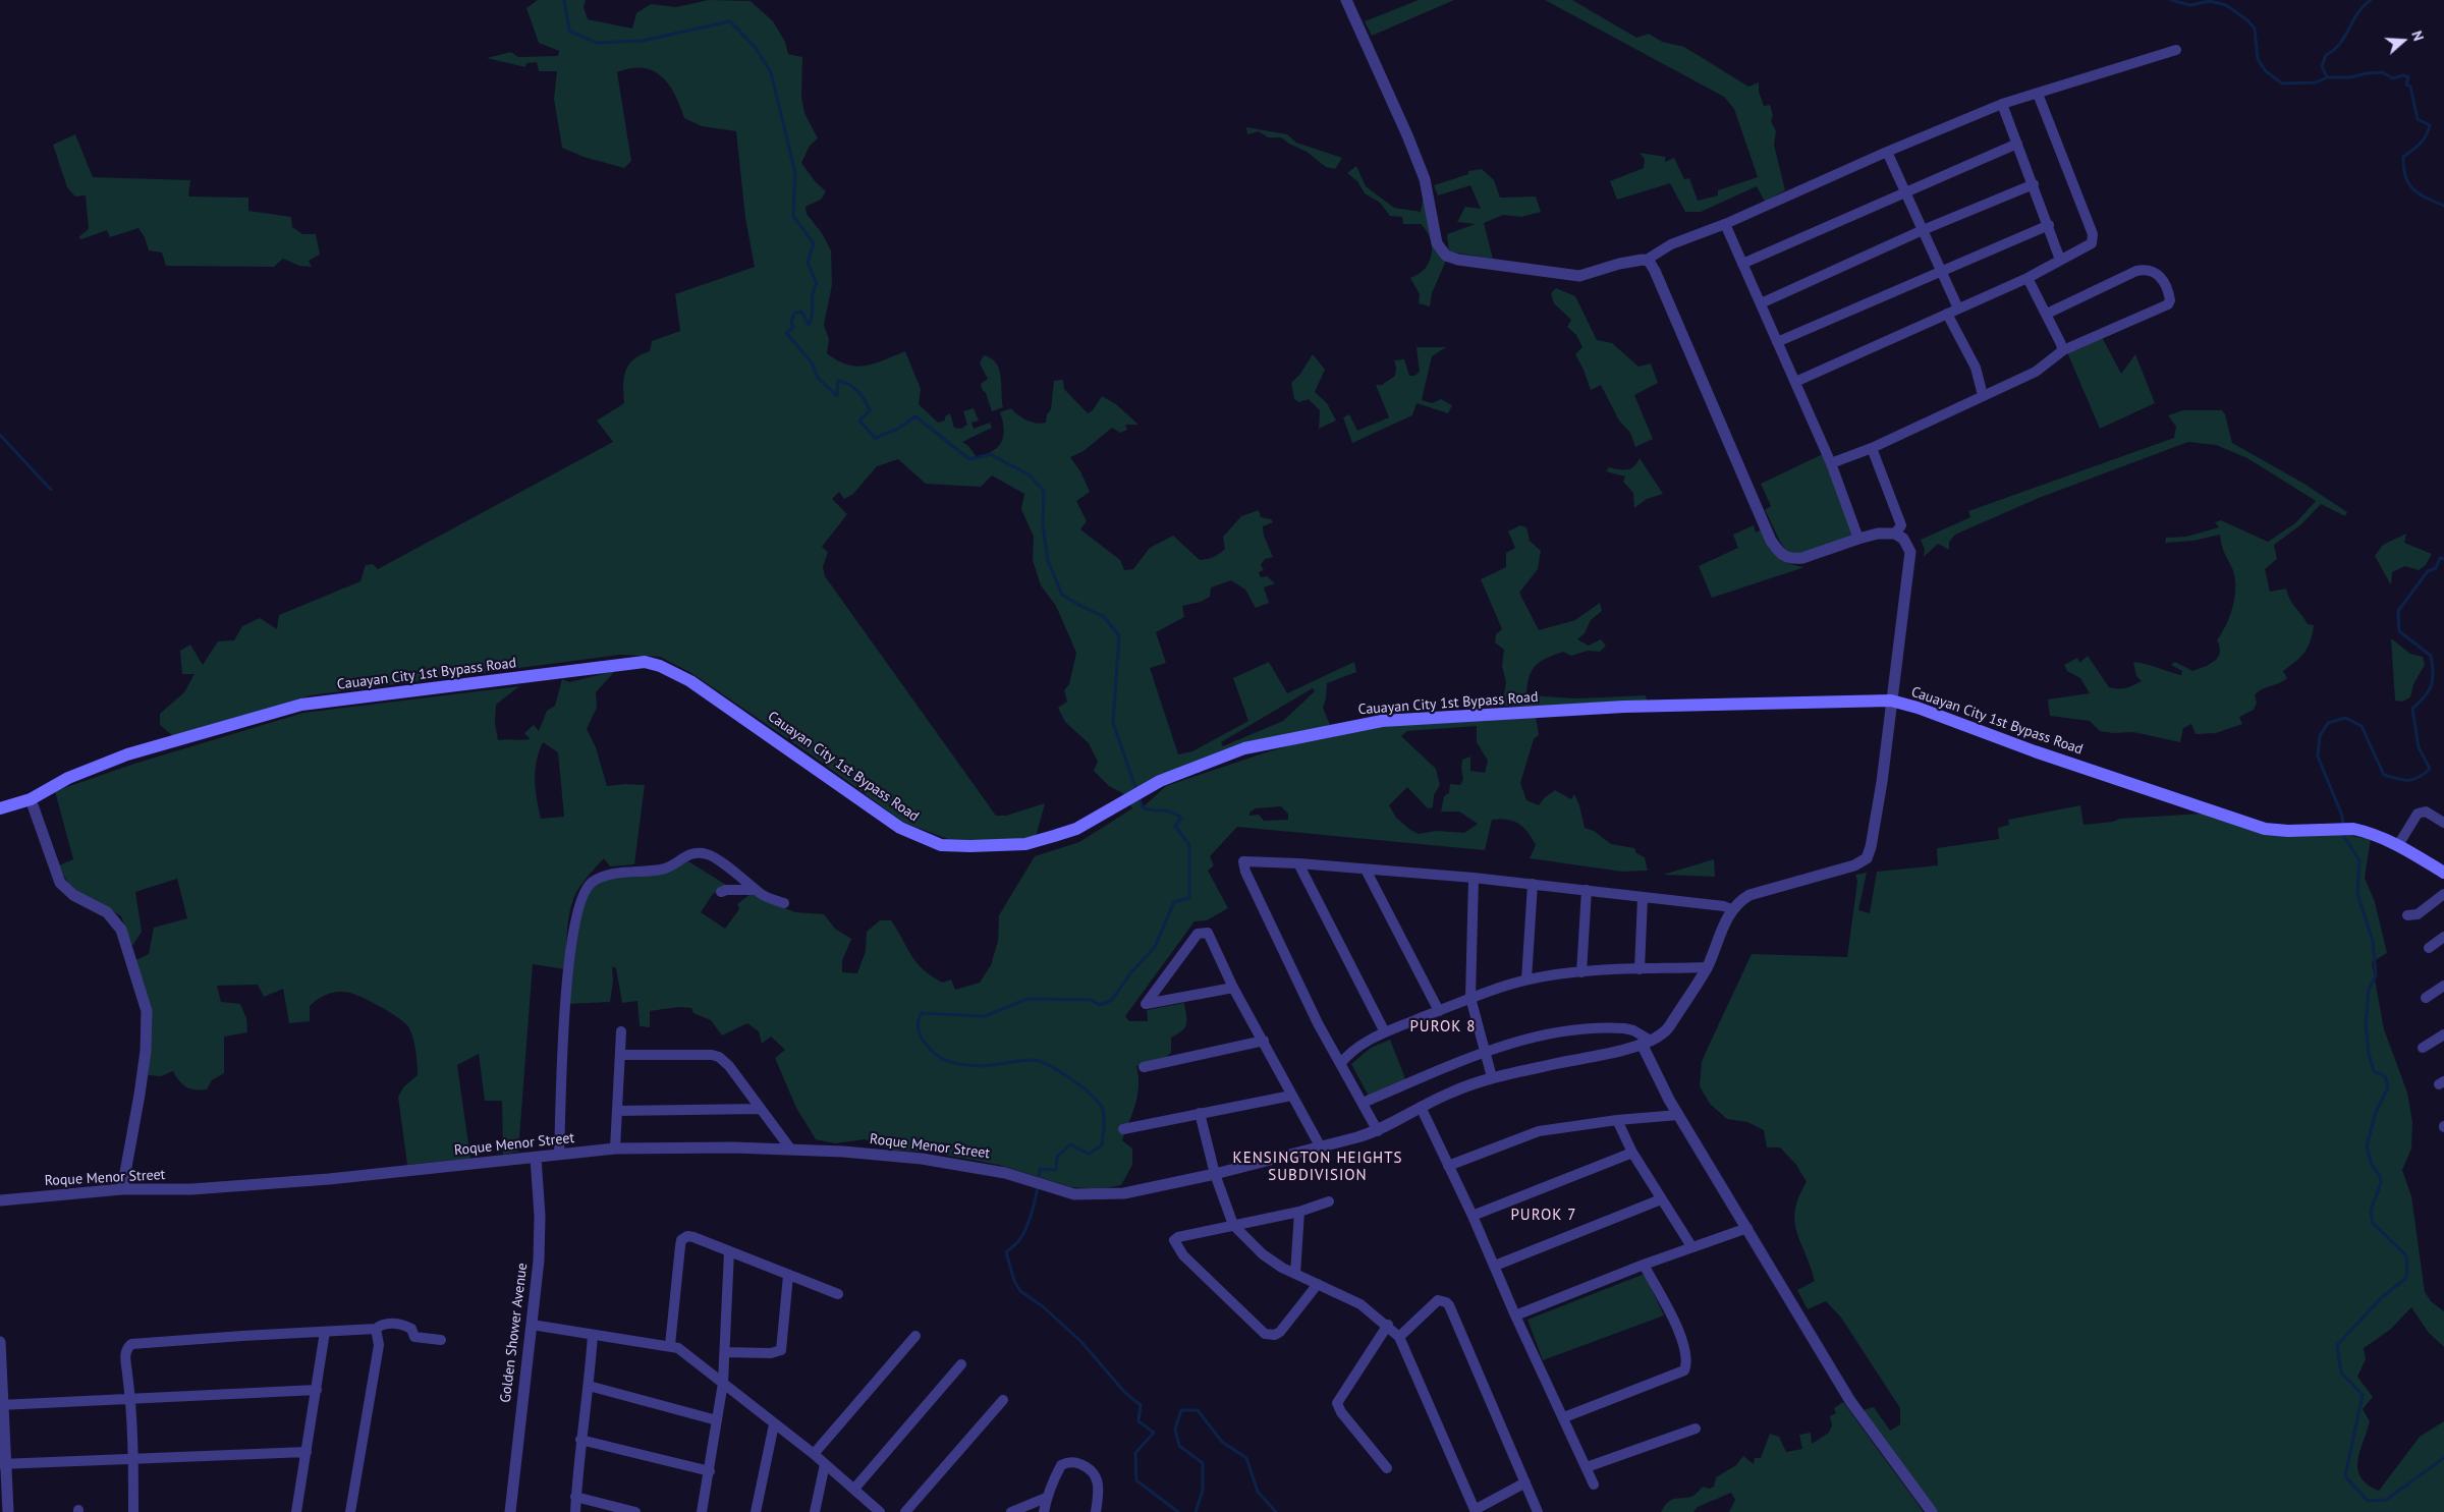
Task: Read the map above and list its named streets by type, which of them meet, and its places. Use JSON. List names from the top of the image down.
{
  "streets": {
    "main road": ["Cauayan City 1st Bypass Road"],
    "street": ["Roque Menor Street", "Golden Shower Avenue"]
  },
  "crossings": [
    ["Roque Menor Street", "Golden Shower Avenue"]
  ],
  "districts": ["PUROK 8", "KENSINGTON HEIGHTS SUBDIVISION", "PUROK 7"],
  "north": "right"
}
